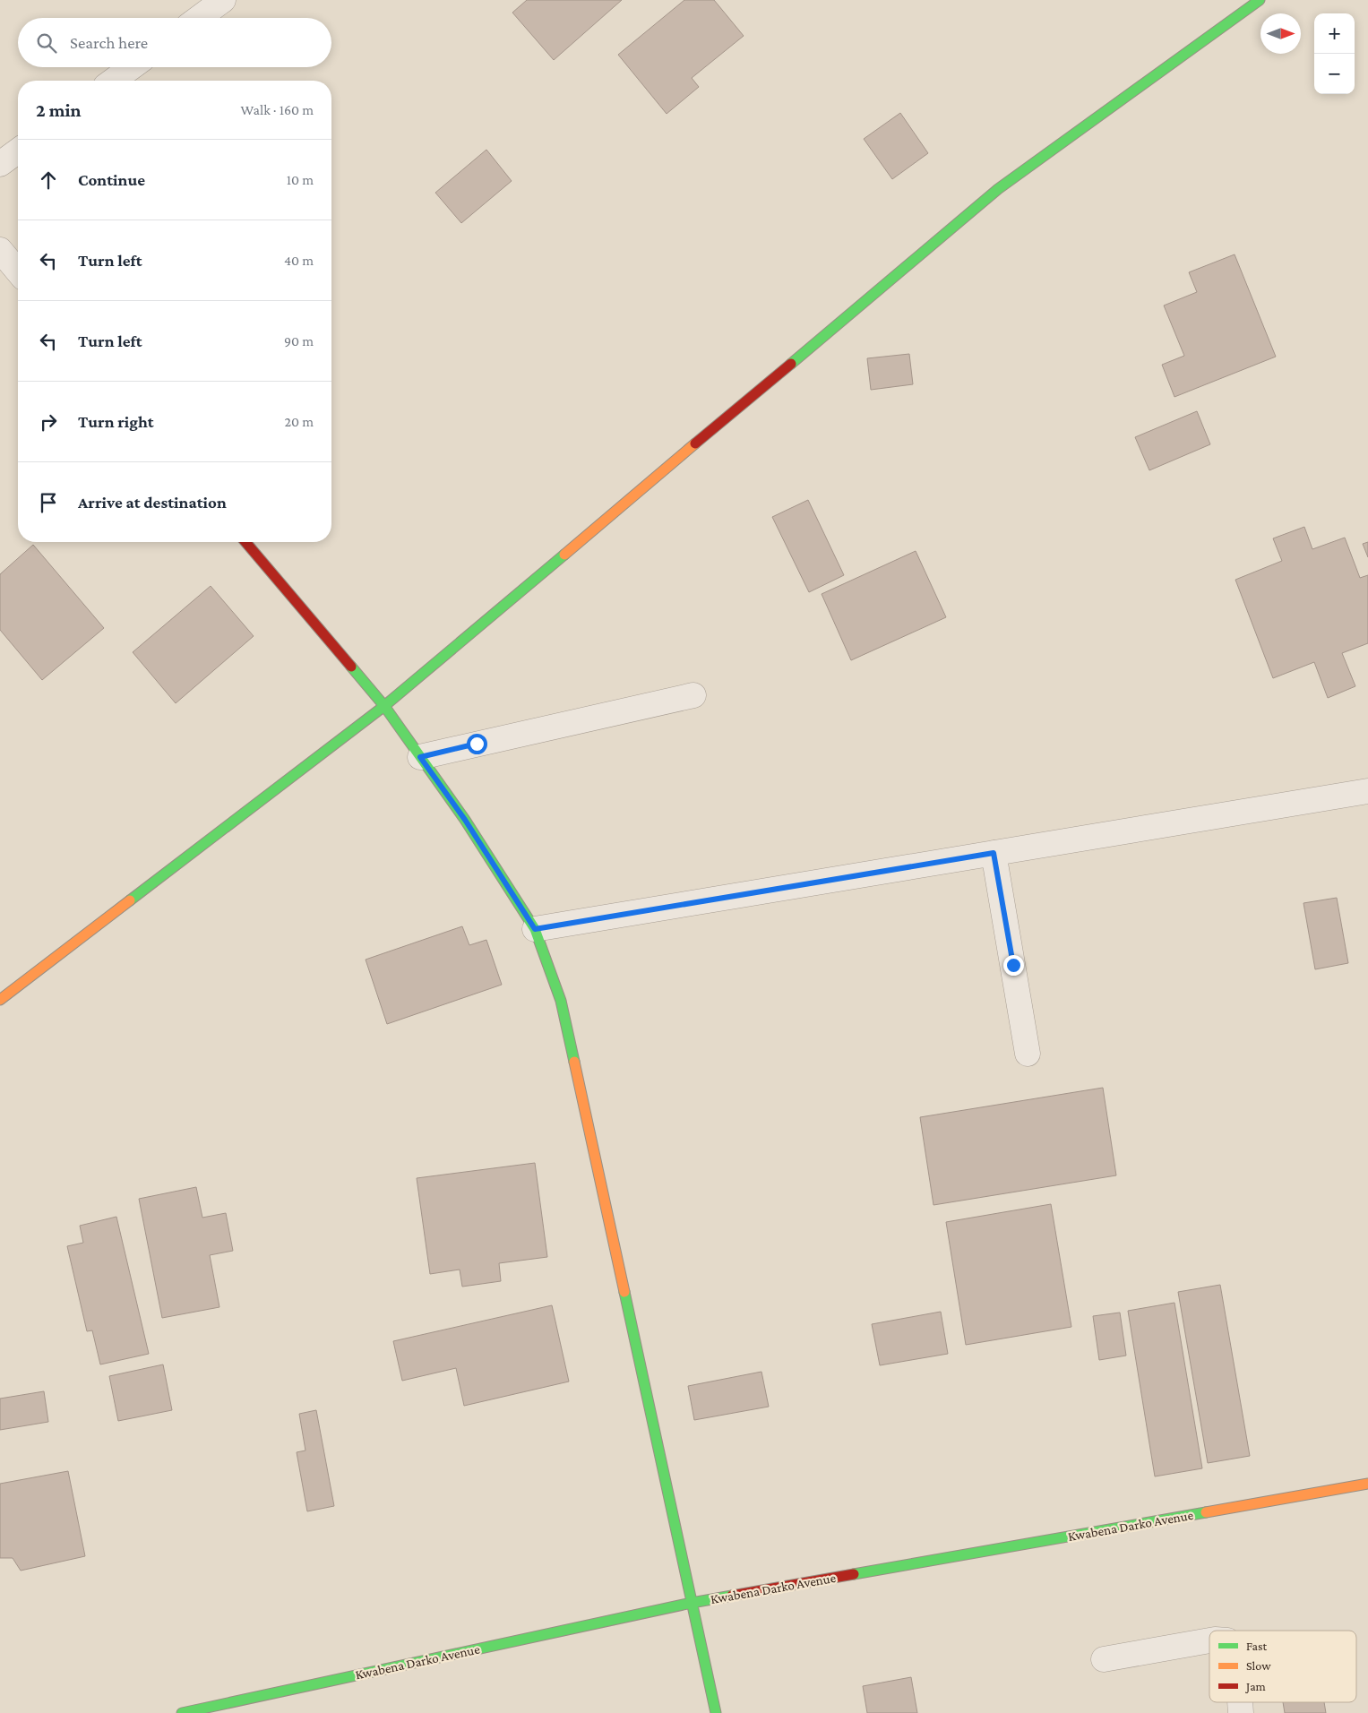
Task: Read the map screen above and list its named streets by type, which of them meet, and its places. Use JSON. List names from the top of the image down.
{
  "streets": {
    "street": ["Kwabena Darko Avenue"]
  },
  "legend": ["Fast", "Slow", "Jam"],
  "north": "right",
  "page": {
    "map_buttons": ["+", "−"],
    "search": "Search here",
    "heading": ["2 min", "Walk · 160 m"],
    "list": [
      ["Continue", "10 m"],
      ["Turn left", "40 m"],
      ["Turn left", "90 m"],
      ["Turn right", "20 m"],
      "Arrive at destination"
    ]
  }
}
